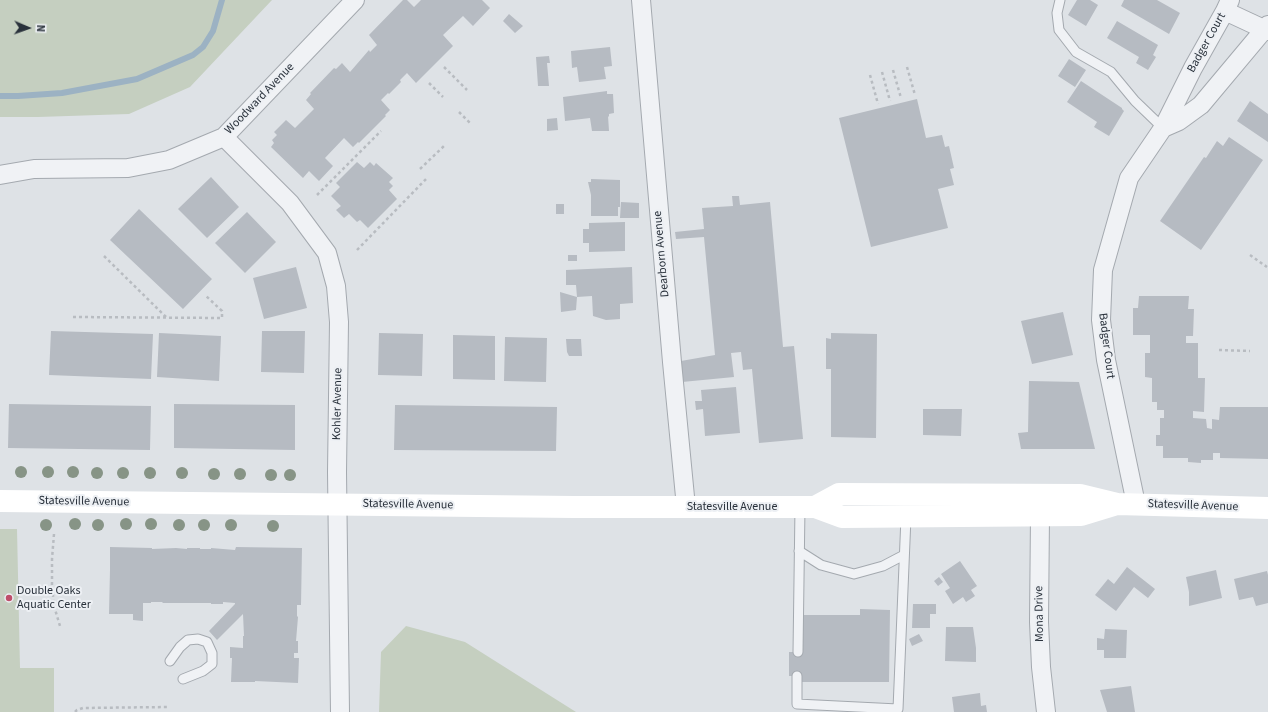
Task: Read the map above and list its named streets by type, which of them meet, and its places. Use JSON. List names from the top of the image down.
{
  "streets": {
    "main road": ["Statesville Avenue"],
    "street": [
      "Badger Court",
      "Woodward Avenue",
      "Dearborn Avenue",
      "Kohler Avenue",
      "Mona Drive"
    ]
  },
  "crossings": [
    ["Badger Court", "Statesville Avenue"],
    ["Woodward Avenue", "Kohler Avenue"],
    ["Dearborn Avenue", "Statesville Avenue"],
    ["Kohler Avenue", "Statesville Avenue"],
    ["Statesville Avenue", "Mona Drive"]
  ],
  "places": ["Double Oaks Aquatic Center"],
  "north": "right"
}
